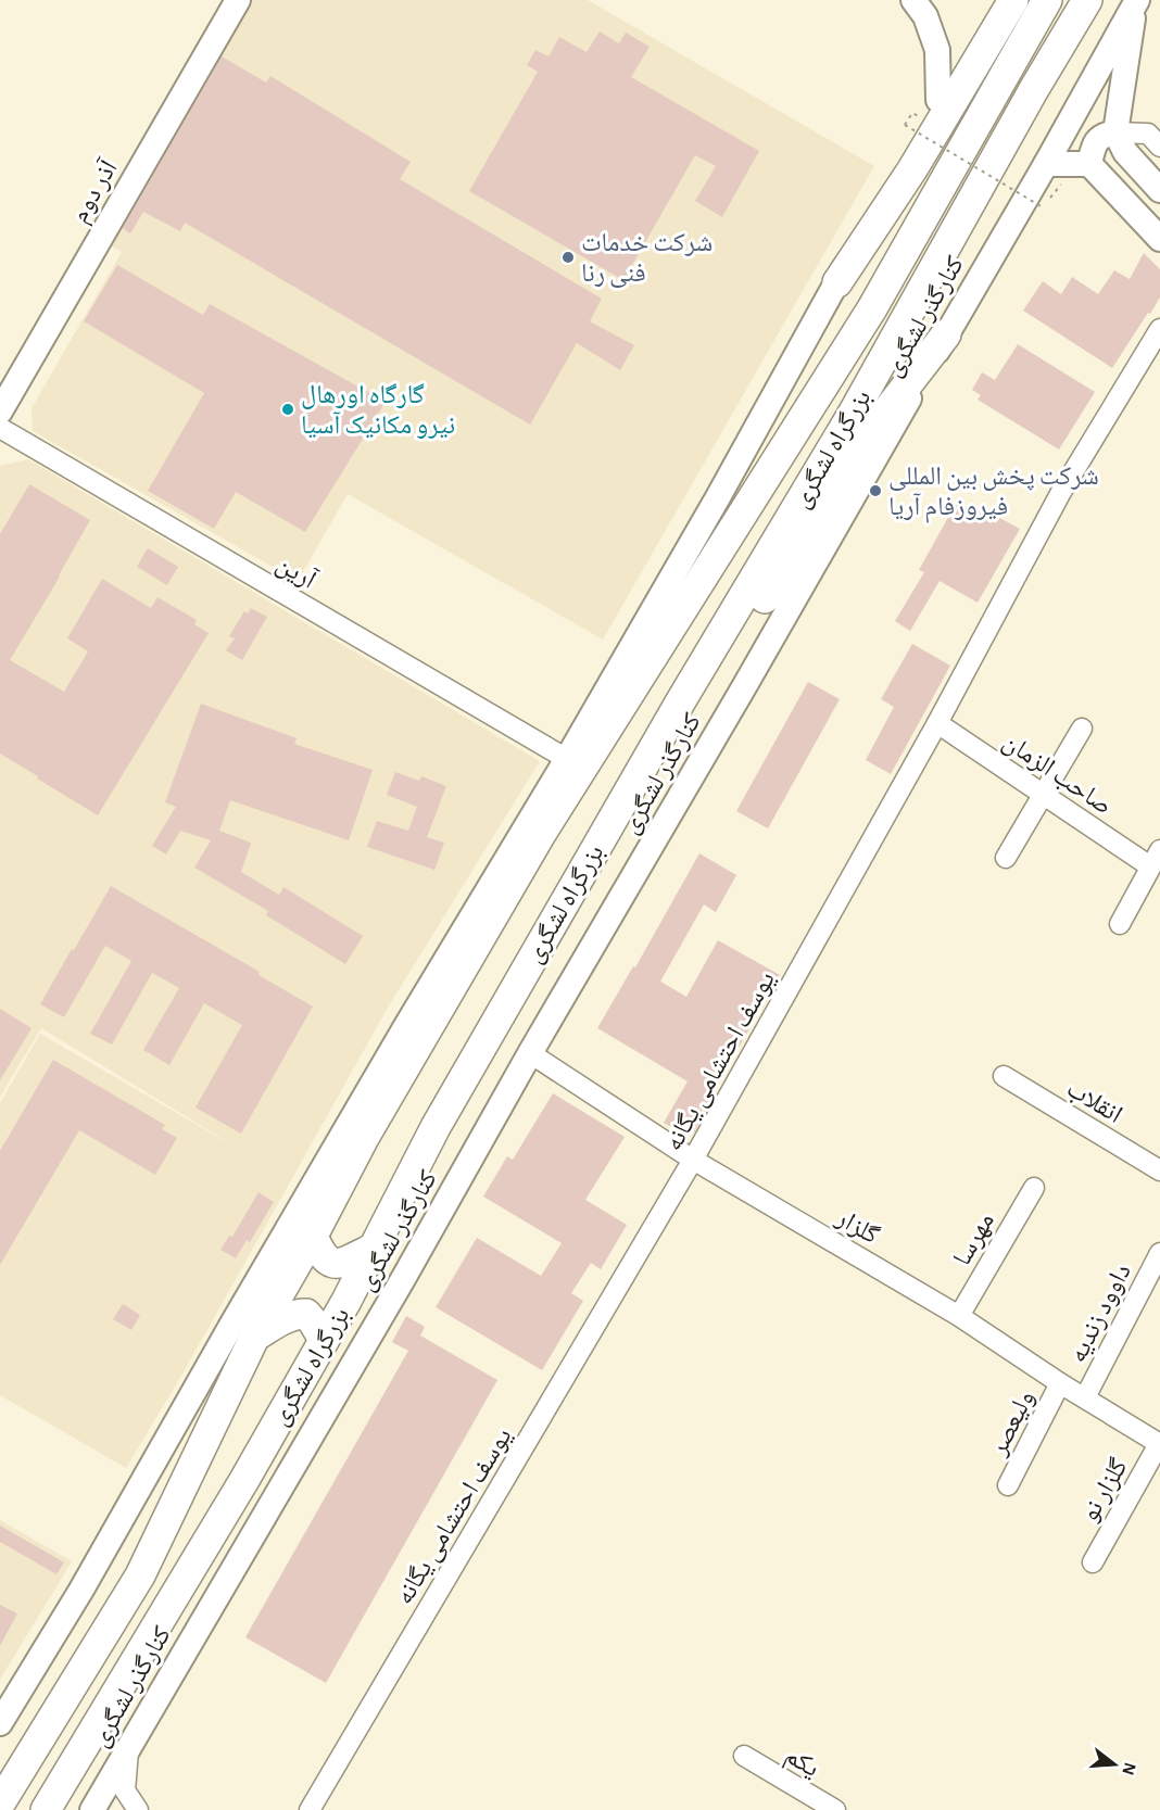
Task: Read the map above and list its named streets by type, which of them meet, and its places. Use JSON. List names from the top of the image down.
{
  "streets": {
    "highway": ["بزرگراه لشگری"],
    "main road": ["آذر دوم", "کنارگذر لشگری"],
    "street": [
      "آرین",
      "صاحب الزمان",
      "یوسف احتشامی یگانه",
      "انقلاب",
      "گلزار",
      "مهرسا",
      "داوود زندیه",
      "ولیعصر",
      "گلزار نو",
      "یکم"
    ]
  },
  "crossings": [
    ["کنارگذر لشگری", "گلزار"],
    ["صاحب الزمان", "یوسف احتشامی یگانه"],
    ["یوسف احتشامی یگانه", "گلزار"],
    ["گلزار", "مهرسا"],
    ["گلزار", "داوود زندیه"],
    ["گلزار", "ولیعصر"],
    ["گلزار", "گلزار نو"]
  ],
  "places": ["شرکت خدمات فنی رنا", "گارگاه اورهال نیرو مکانیک آسیا", "شرکت پخش بین المللی فیروزفام آریا"],
  "north": "right"
}
